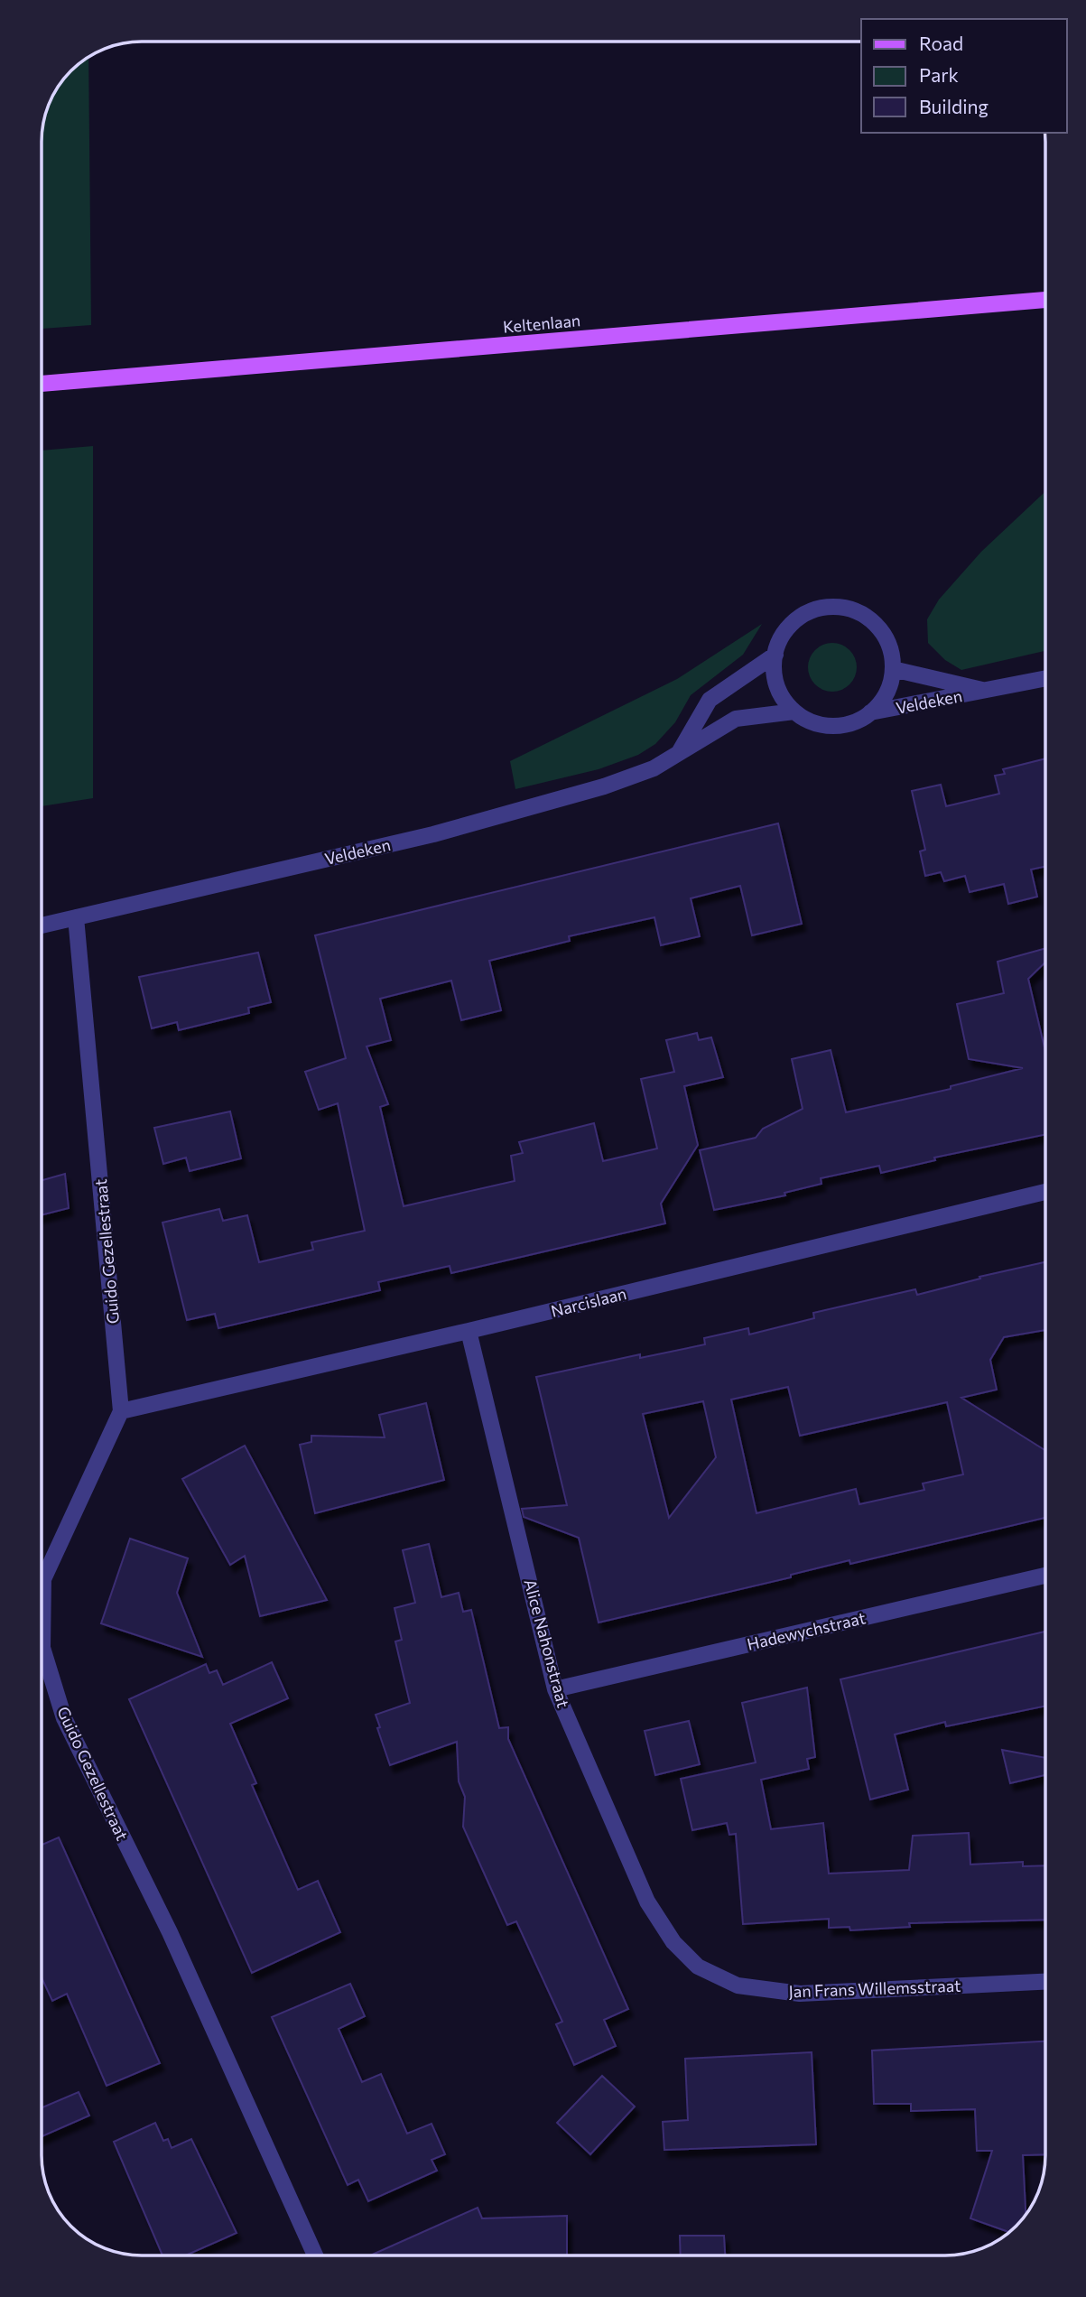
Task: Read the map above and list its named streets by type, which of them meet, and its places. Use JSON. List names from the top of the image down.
{
  "streets": {
    "main road": ["Keltenlaan"],
    "street": [
      "Veldeken",
      "Guido Gezellestraat",
      "Narcislaan",
      "Hadewychstraat",
      "Alice Nahonstraat",
      "Jan Frans Willemsstraat"
    ]
  },
  "crossings": [
    ["Veldeken", "Guido Gezellestraat"],
    ["Guido Gezellestraat", "Narcislaan"],
    ["Narcislaan", "Alice Nahonstraat"],
    ["Hadewychstraat", "Alice Nahonstraat"],
    ["Alice Nahonstraat", "Jan Frans Willemsstraat"]
  ],
  "legend": ["Road", "Park", "Building"]
}
